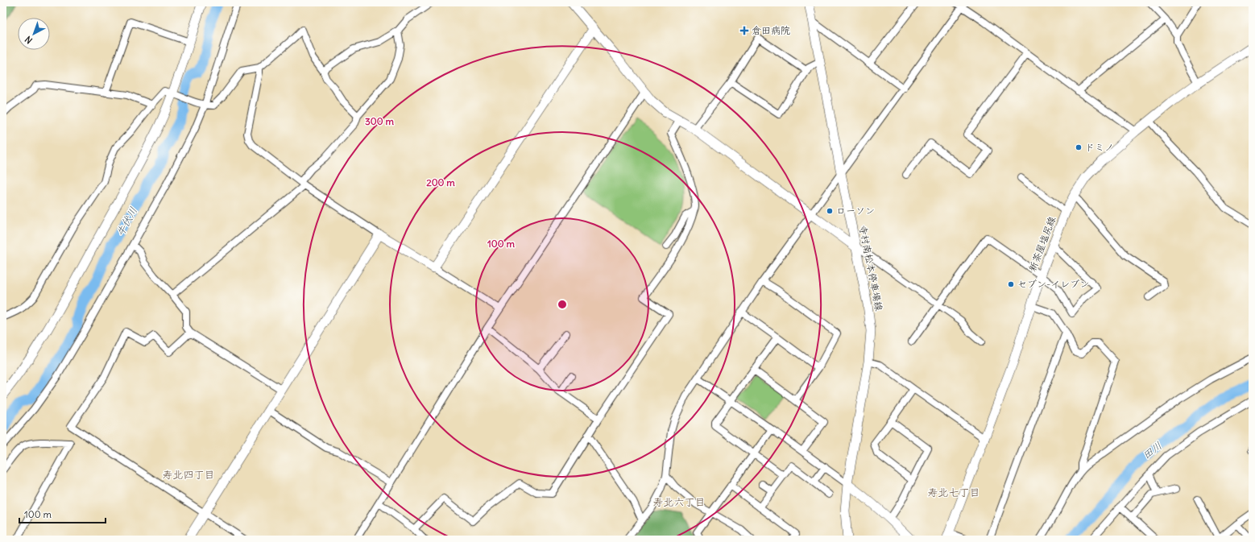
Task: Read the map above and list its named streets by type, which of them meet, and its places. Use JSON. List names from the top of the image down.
{
  "streets": {
    "street": ["新茶屋塩尻線", "寺村南松本停車場線"]
  },
  "districts": ["寿北四丁目", "寿北七丁目", "寿北六丁目"],
  "water": ["牛伏川", "田川"],
  "places": {
    "health": ["倉田病院"],
    "other": ["ドミノ", "ローソン", "セブン-イレブン"]
  },
  "scale_bar": "100 m",
  "north": "bottom left",
  "rings": ["300 m", "200 m", "100 m"]
}
